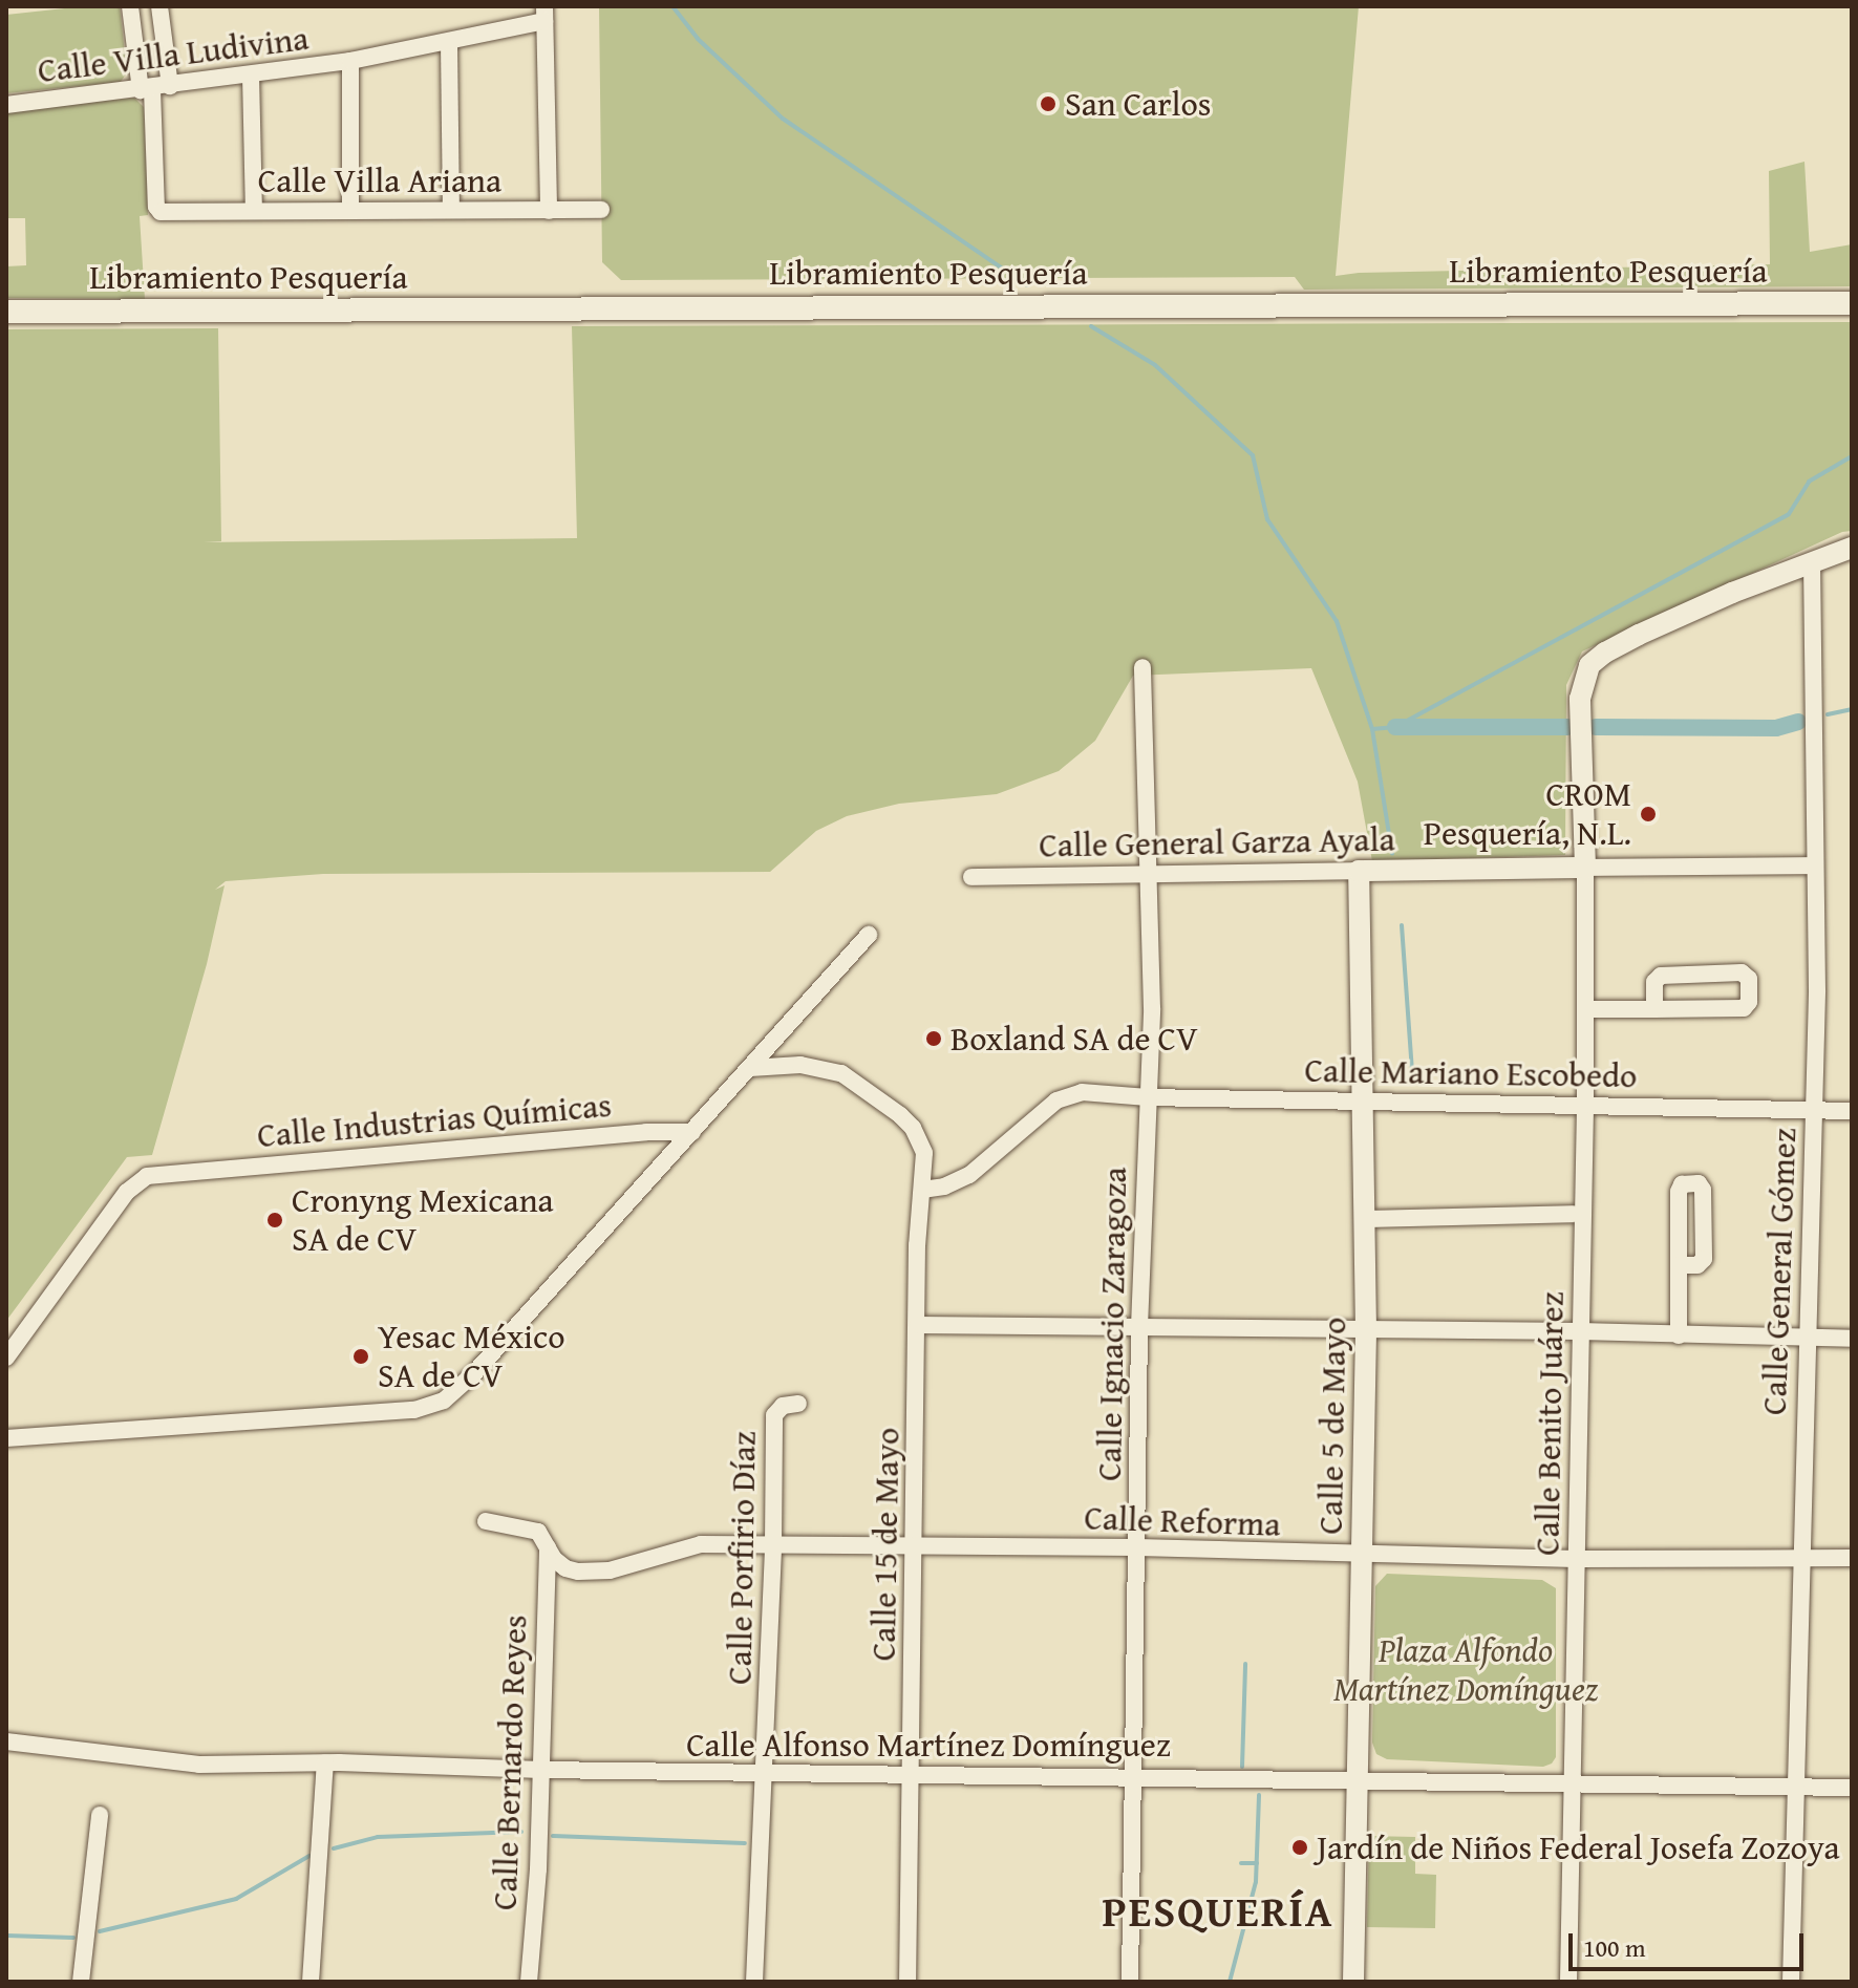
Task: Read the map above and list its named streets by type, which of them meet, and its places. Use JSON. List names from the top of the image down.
{
  "streets": {
    "main road": ["Libramiento Pesquería"],
    "street": [
      "Calle Villa Ludivina",
      "Calle Villa Ariana",
      "Calle General Garza Ayala",
      "Calle Mariano Escobedo",
      "Calle Industrias Químicas",
      "Calle General Gómez",
      "Calle Ignacio Zaragoza",
      "Calle Benito Juárez",
      "Calle 5 de Mayo",
      "Calle Reforma",
      "Calle 15 de Mayo",
      "Calle Porfirio Díaz",
      "Calle Alfonso Martínez Domínguez",
      "Calle Bernardo Reyes"
    ]
  },
  "crossings": [
    ["Calle Villa Ludivina", "Calle Villa Ariana"],
    ["Calle General Garza Ayala", "Calle General Gómez"],
    ["Calle General Garza Ayala", "Calle Ignacio Zaragoza"],
    ["Calle General Garza Ayala", "Calle Benito Juárez"],
    ["Calle General Garza Ayala", "Calle 5 de Mayo"],
    ["Calle Mariano Escobedo", "Calle General Gómez"],
    ["Calle Mariano Escobedo", "Calle Ignacio Zaragoza"],
    ["Calle Mariano Escobedo", "Calle Benito Juárez"],
    ["Calle Mariano Escobedo", "Calle 5 de Mayo"],
    ["Calle Mariano Escobedo", "Calle 15 de Mayo"],
    ["Calle General Gómez", "Calle Reforma"],
    ["Calle General Gómez", "Calle Alfonso Martínez Domínguez"],
    ["Calle Ignacio Zaragoza", "Calle Reforma"],
    ["Calle Ignacio Zaragoza", "Calle Alfonso Martínez Domínguez"],
    ["Calle Benito Juárez", "Calle Reforma"],
    ["Calle Benito Juárez", "Calle Alfonso Martínez Domínguez"],
    ["Calle 5 de Mayo", "Calle Reforma"],
    ["Calle 5 de Mayo", "Calle Alfonso Martínez Domínguez"],
    ["Calle Reforma", "Calle 15 de Mayo"],
    ["Calle Reforma", "Calle Porfirio Díaz"],
    ["Calle Reforma", "Calle Bernardo Reyes"],
    ["Calle 15 de Mayo", "Calle Alfonso Martínez Domínguez"],
    ["Calle Porfirio Díaz", "Calle Alfonso Martínez Domínguez"],
    ["Calle Alfonso Martínez Domínguez", "Calle Bernardo Reyes"]
  ],
  "districts": ["PESQUERÍA"],
  "parks": ["Plaza Alfondo Martínez Domínguez"],
  "places": [
    "San Carlos",
    "CROM Pesquería, N.L.",
    "Boxland SA de CV",
    "Cronyng Mexicana SA de CV",
    "Yesac México SA de CV",
    "Jardín de Niños Federal Josefa Zozoya"
  ],
  "scale_bar": "100 m"
}
